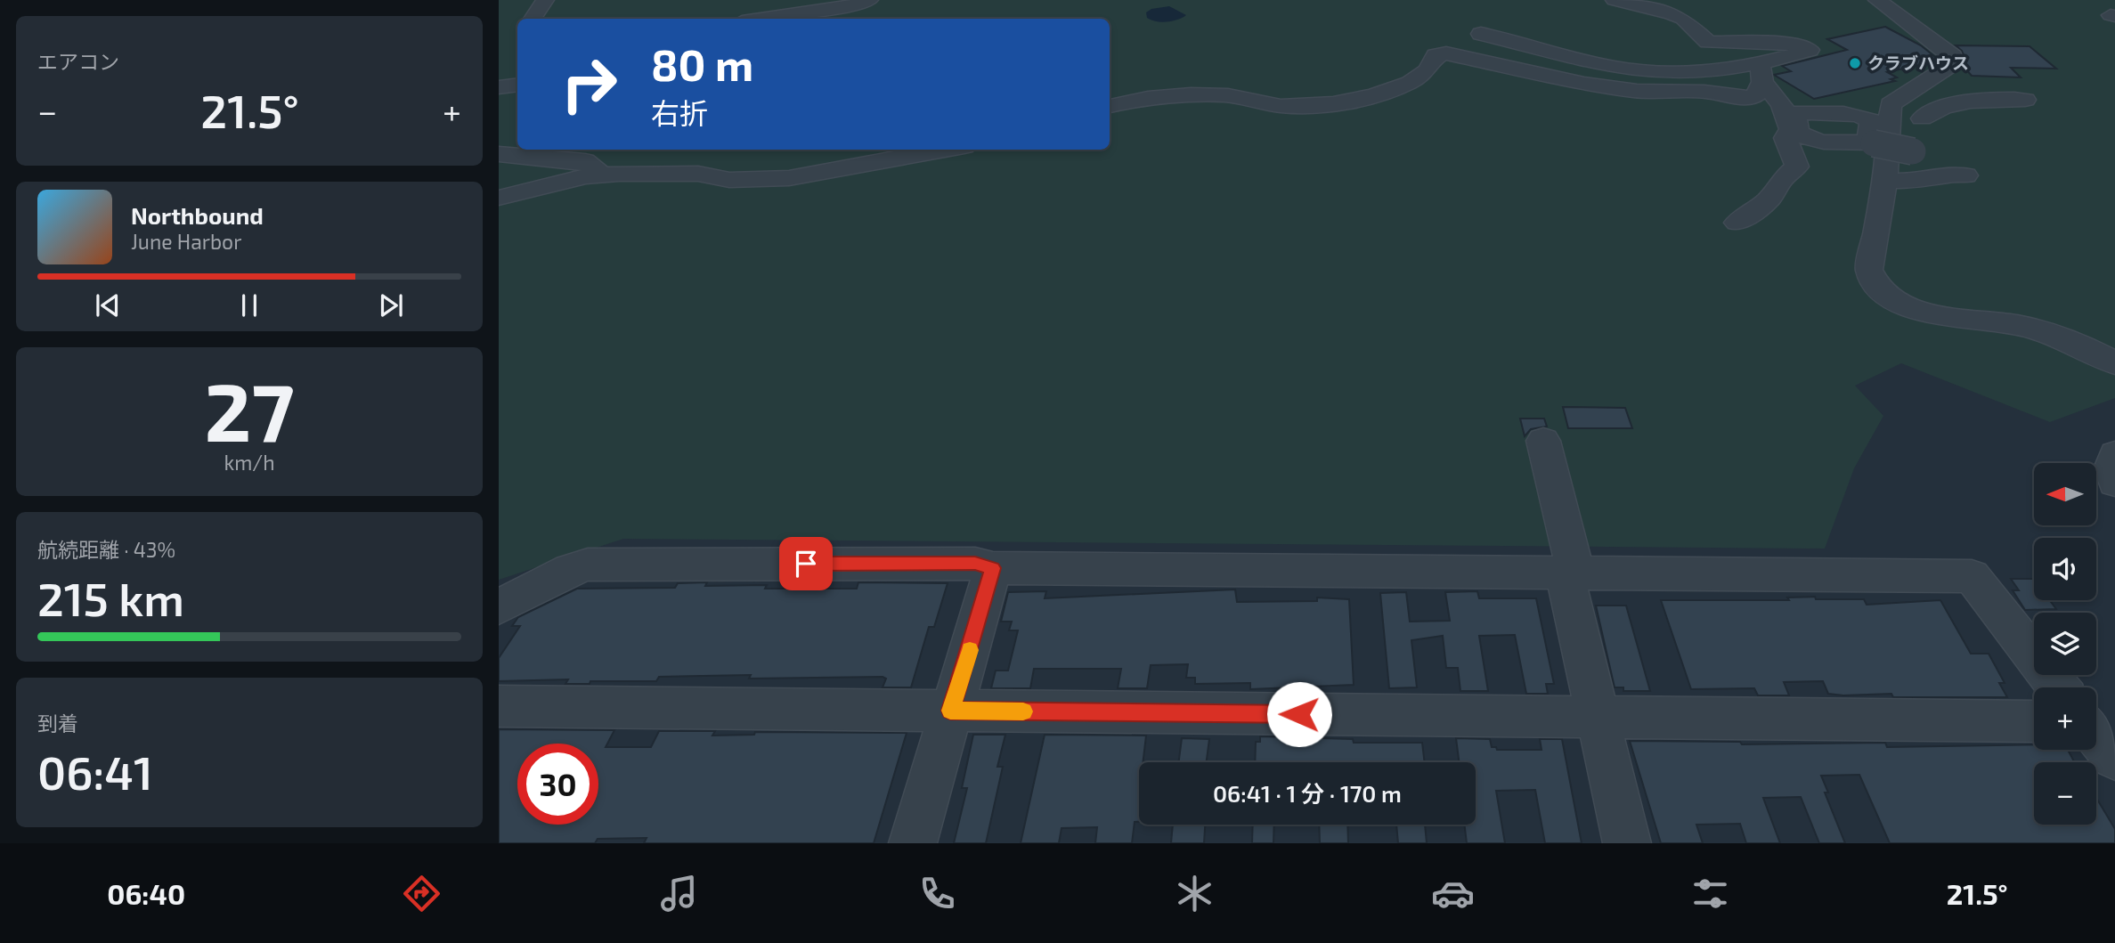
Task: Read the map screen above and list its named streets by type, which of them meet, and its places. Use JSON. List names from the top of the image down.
{
  "places": ["クラブハウス"],
  "north": "left",
  "page": {
    "tile": [
      "エアコン",
      ["27", "km/h"],
      ["航続距離 · 43%", "215 km"],
      ["到着", "06:41"]
    ],
    "turn": ["80 m", "右折"],
    "heat": ["−", "21.5°", "+"],
    "song": ["Northbound", "June Harbor"],
    "map_buttons": ["+", "−"],
    "limit": "30",
    "trip": "06:41 · 1 分 · 170 m",
    "tabs": ["06:40", "21.5°"]
  }
}
